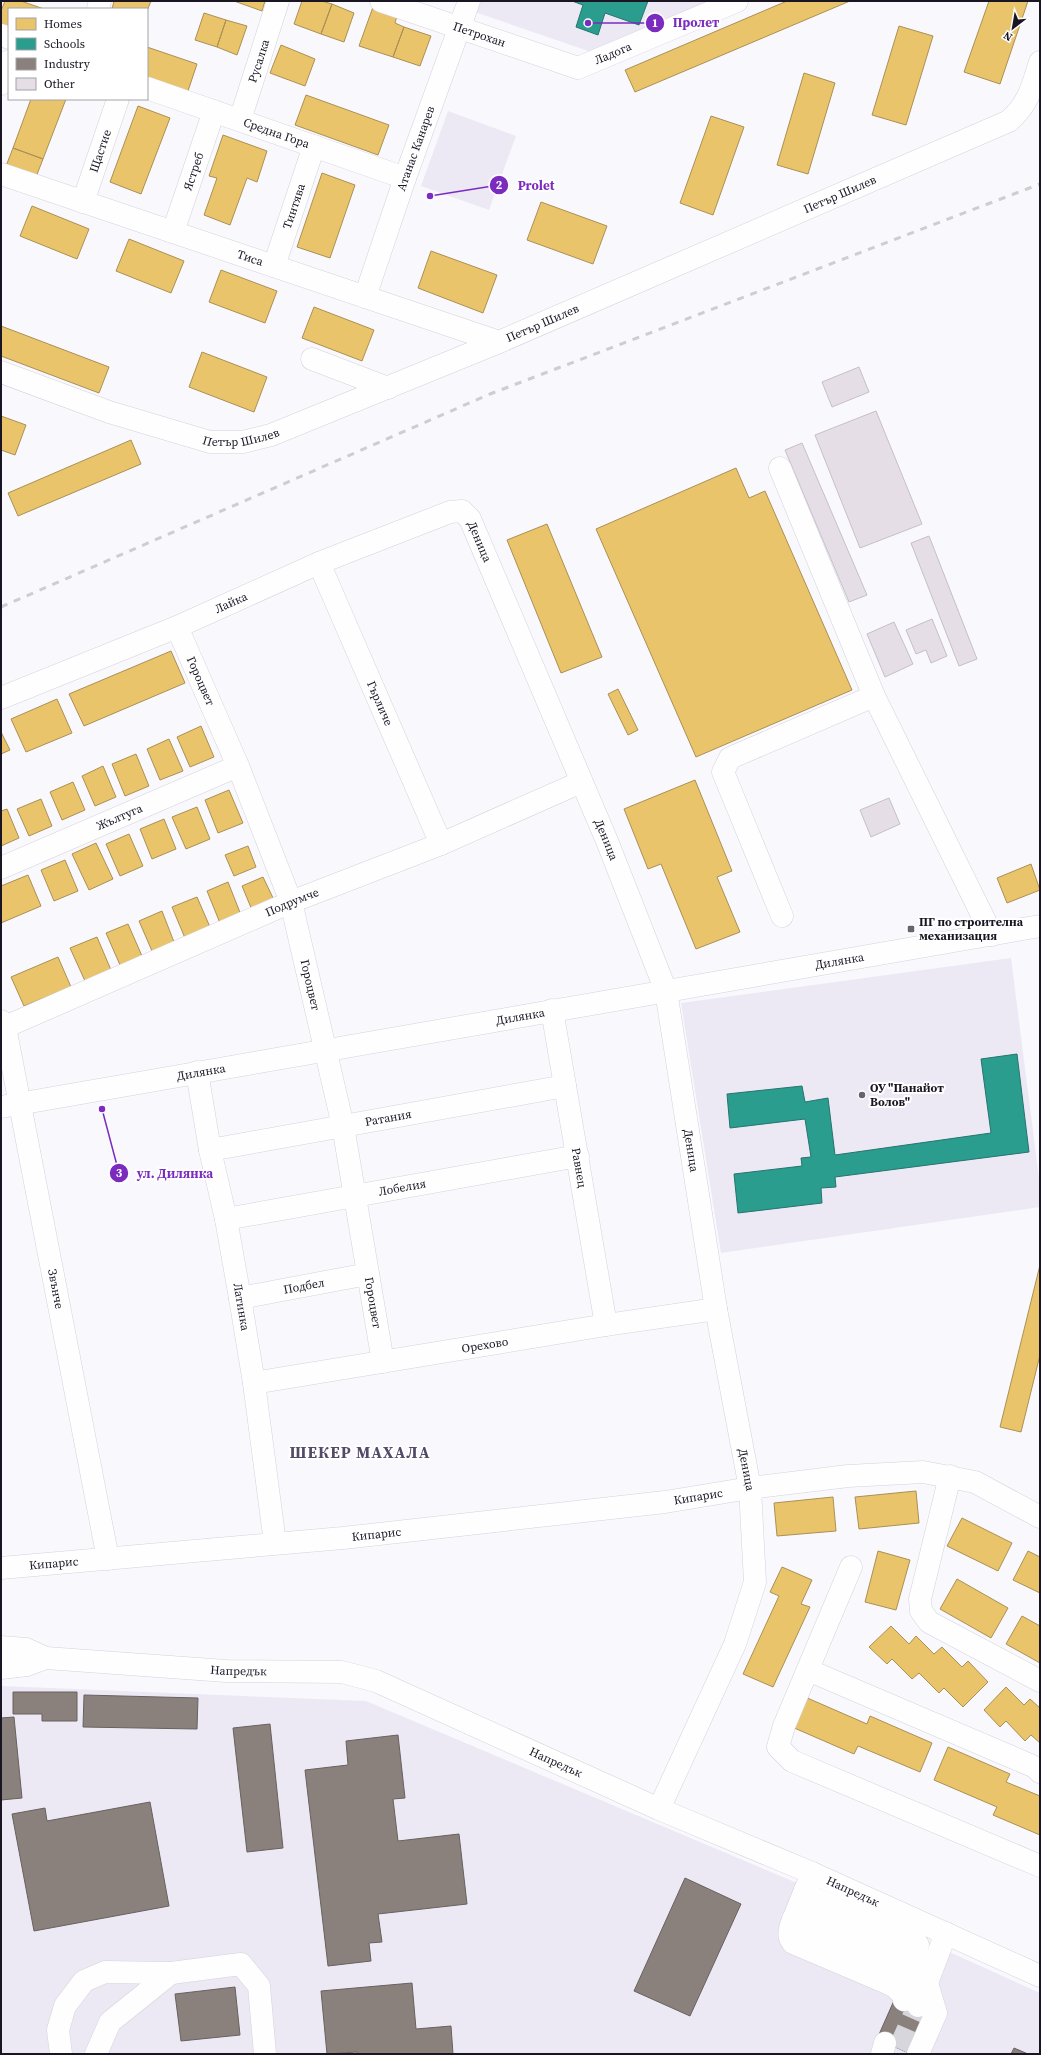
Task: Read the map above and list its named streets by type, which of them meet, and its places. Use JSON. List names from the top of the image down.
{
  "streets": {
    "street": [
      "Петрохан",
      "Ладога",
      "Русалка",
      "Средна Гора",
      "Атанас Канарев",
      "Щастие",
      "Ястреб",
      "Петър Шилев",
      "Тинтява",
      "Тиса",
      "Деница",
      "Лайка",
      "Гороцвет",
      "Гърличе",
      "Жълтуга",
      "Подрумче",
      "Дилянка",
      "Ратания",
      "Равнец",
      "Лобелия",
      "Подбел",
      "Звънче",
      "Латинка",
      "Орехово",
      "Кипарис",
      "Напредък"
    ]
  },
  "crossings": [
    ["Петрохан", "Ладога"],
    ["Петрохан", "Атанас Канарев"],
    ["Русалка", "Средна Гора"],
    ["Средна Гора", "Атанас Канарев"],
    ["Средна Гора", "Ястреб"],
    ["Средна Гора", "Тинтява"],
    ["Атанас Канарев", "Тиса"],
    ["Щастие", "Тиса"],
    ["Ястреб", "Тиса"],
    ["Петър Шилев", "Тиса"],
    ["Тинтява", "Тиса"],
    ["Деница", "Лайка"],
    ["Деница", "Подрумче"],
    ["Деница", "Дилянка"],
    ["Деница", "Орехово"],
    ["Деница", "Кипарис"],
    ["Деница", "Напредък"],
    ["Лайка", "Гороцвет"],
    ["Лайка", "Гърличе"],
    ["Гороцвет", "Жълтуга"],
    ["Гороцвет", "Подрумче"],
    ["Гороцвет", "Дилянка"],
    ["Гороцвет", "Ратания"],
    ["Гороцвет", "Лобелия"],
    ["Гороцвет", "Подбел"],
    ["Гороцвет", "Орехово"],
    ["Гърличе", "Подрумче"],
    ["Подрумче", "Звънче"],
    ["Дилянка", "Равнец"],
    ["Дилянка", "Звънче"],
    ["Дилянка", "Латинка"],
    ["Ратания", "Равнец"],
    ["Ратания", "Латинка"],
    ["Равнец", "Лобелия"],
    ["Равнец", "Орехово"],
    ["Лобелия", "Латинка"],
    ["Подбел", "Латинка"],
    ["Звънче", "Кипарис"],
    ["Латинка", "Орехово"],
    ["Латинка", "Кипарис"]
  ],
  "districts": ["ШЕКЕР МАХАЛА"],
  "places": {
    "other": [
      "Пролет",
      "Prolet",
      "ОУ \"Панайот Волов\"",
      "ул. Дилянка"
    ],
    "transit": ["ПГ по строителна механизация"]
  },
  "legend": [
    "Homes",
    "Schools",
    "Industry",
    "Other"
  ],
  "north": "bottom left"
}
